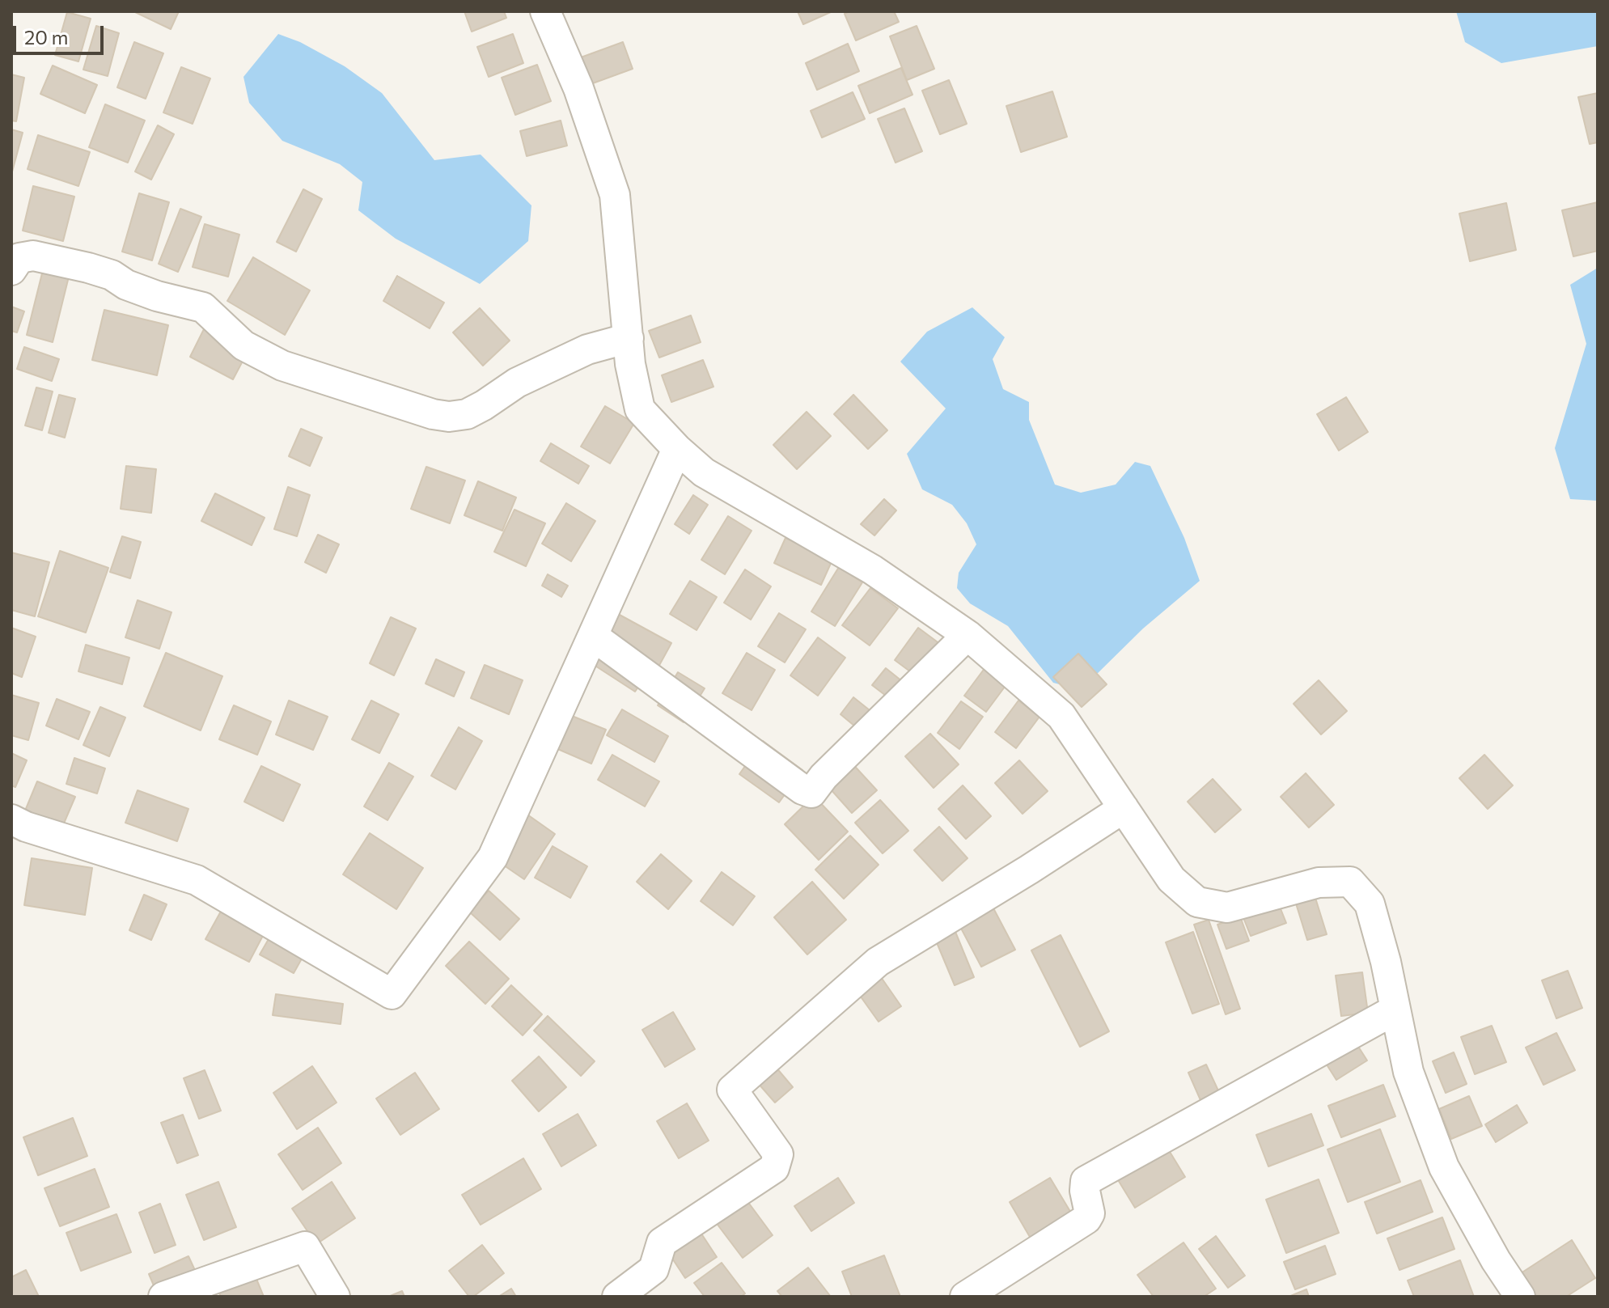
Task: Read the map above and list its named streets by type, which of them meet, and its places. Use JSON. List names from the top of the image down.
{
  "scale_bar": "20 m"
}
